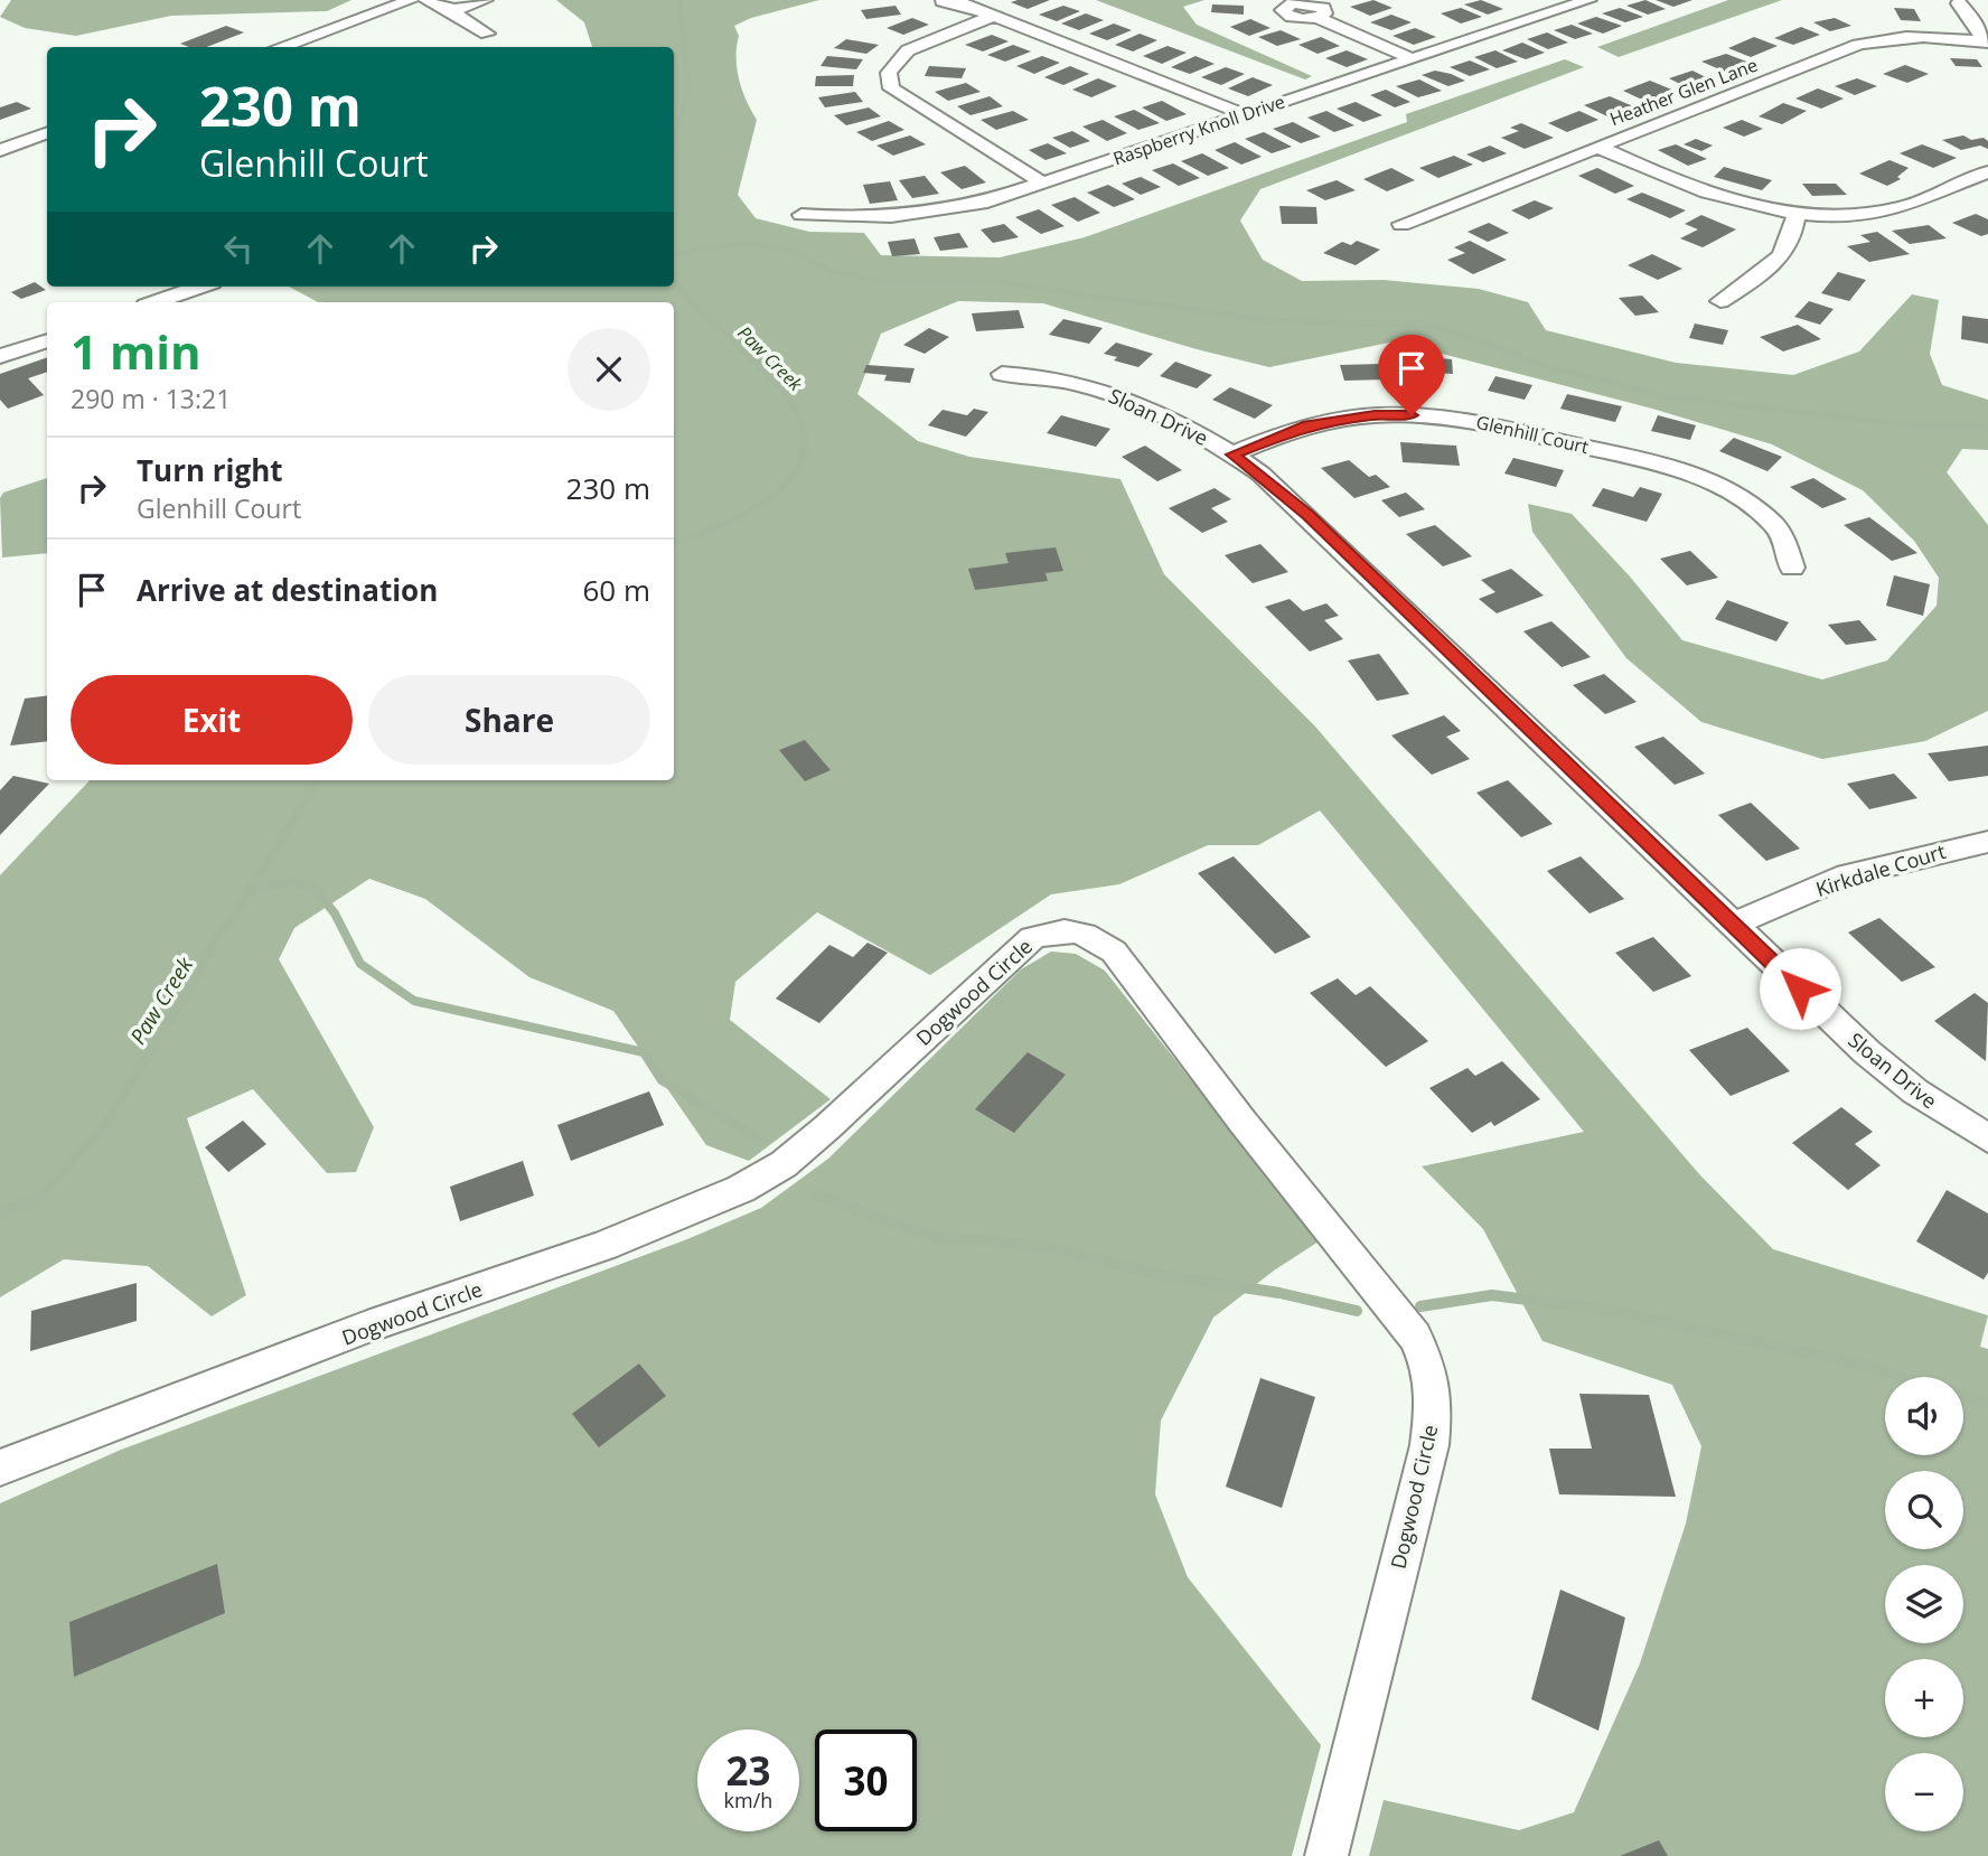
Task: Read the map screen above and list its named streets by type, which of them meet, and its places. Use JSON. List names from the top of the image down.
{
  "streets": {
    "street": [
      "Heather Glen Lane",
      "Raspberry Knoll Drive",
      "Sloan Drive",
      "Glenhill Court",
      "Kirkdale Court",
      "Dogwood Circle"
    ]
  },
  "crossings": [
    ["Sloan Drive", "Glenhill Court"],
    ["Sloan Drive", "Kirkdale Court"]
  ],
  "water": ["Paw Creek"],
  "page": {
    "turn": ["230 m", "Glenhill Court"],
    "heading": ["1 min", "290 m · 13:21"],
    "list": [
      {
        "name": "Turn right",
        "note": "Glenhill Court",
        "value": "230 m"
      },
      {
        "name": "Arrive at destination",
        "value": "60 m"
      }
    ],
    "buttons": ["Exit", "Share"],
    "map_buttons": ["+", "−"],
    "speed": "23 km/h",
    "limit": "30"
  }
}
